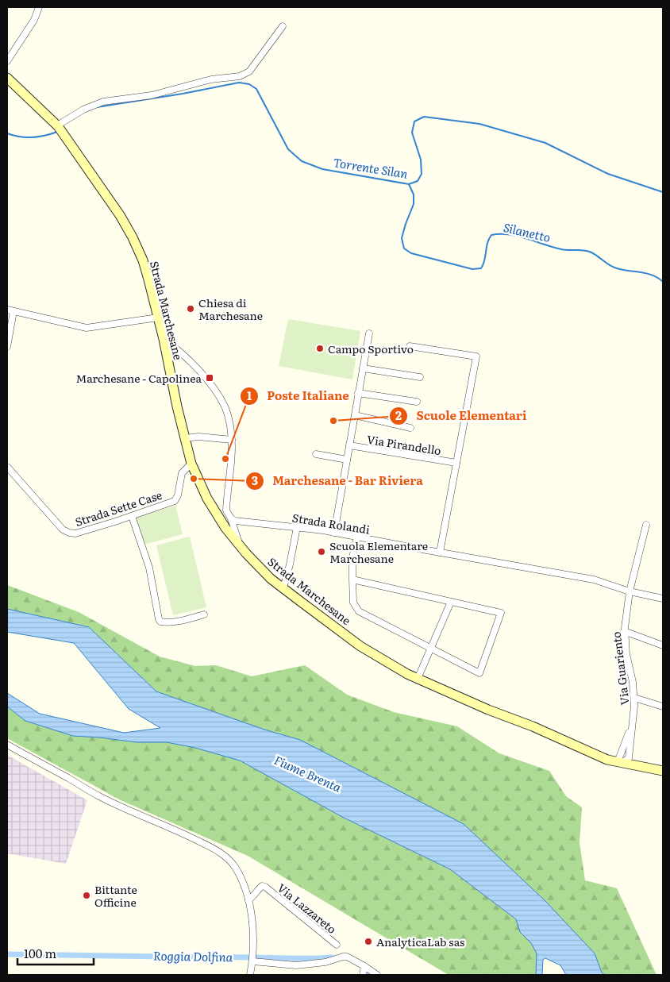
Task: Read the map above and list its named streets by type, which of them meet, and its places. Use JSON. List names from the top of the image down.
{
  "streets": {
    "main road": ["Strada Marchesane"],
    "street": [
      "Via Pirandello",
      "Strada Sette Case",
      "Strada Rolandi",
      "Via Guariento",
      "Via Lazzareto"
    ]
  },
  "crossings": [
    ["Strada Marchesane", "Strada Sette Case"],
    ["Strada Marchesane", "Via Guariento"],
    ["Strada Rolandi", "Via Guariento"]
  ],
  "water": [
    "Torrente Silan",
    "Silanetto",
    "Fiume Brenta",
    "Roggia Dolfina"
  ],
  "places": {
    "other": [
      "Chiesa di Marchesane",
      "Campo Sportivo",
      "Scuole Elementari",
      "Poste Italiane",
      "Marchesane - Bar Riviera",
      "Scuola Elementare Marchesane",
      "Bittante Officine",
      "AnalyticaLab sas"
    ],
    "transit": ["Marchesane - Capolinea"]
  },
  "scale_bar": "100 m"
}
